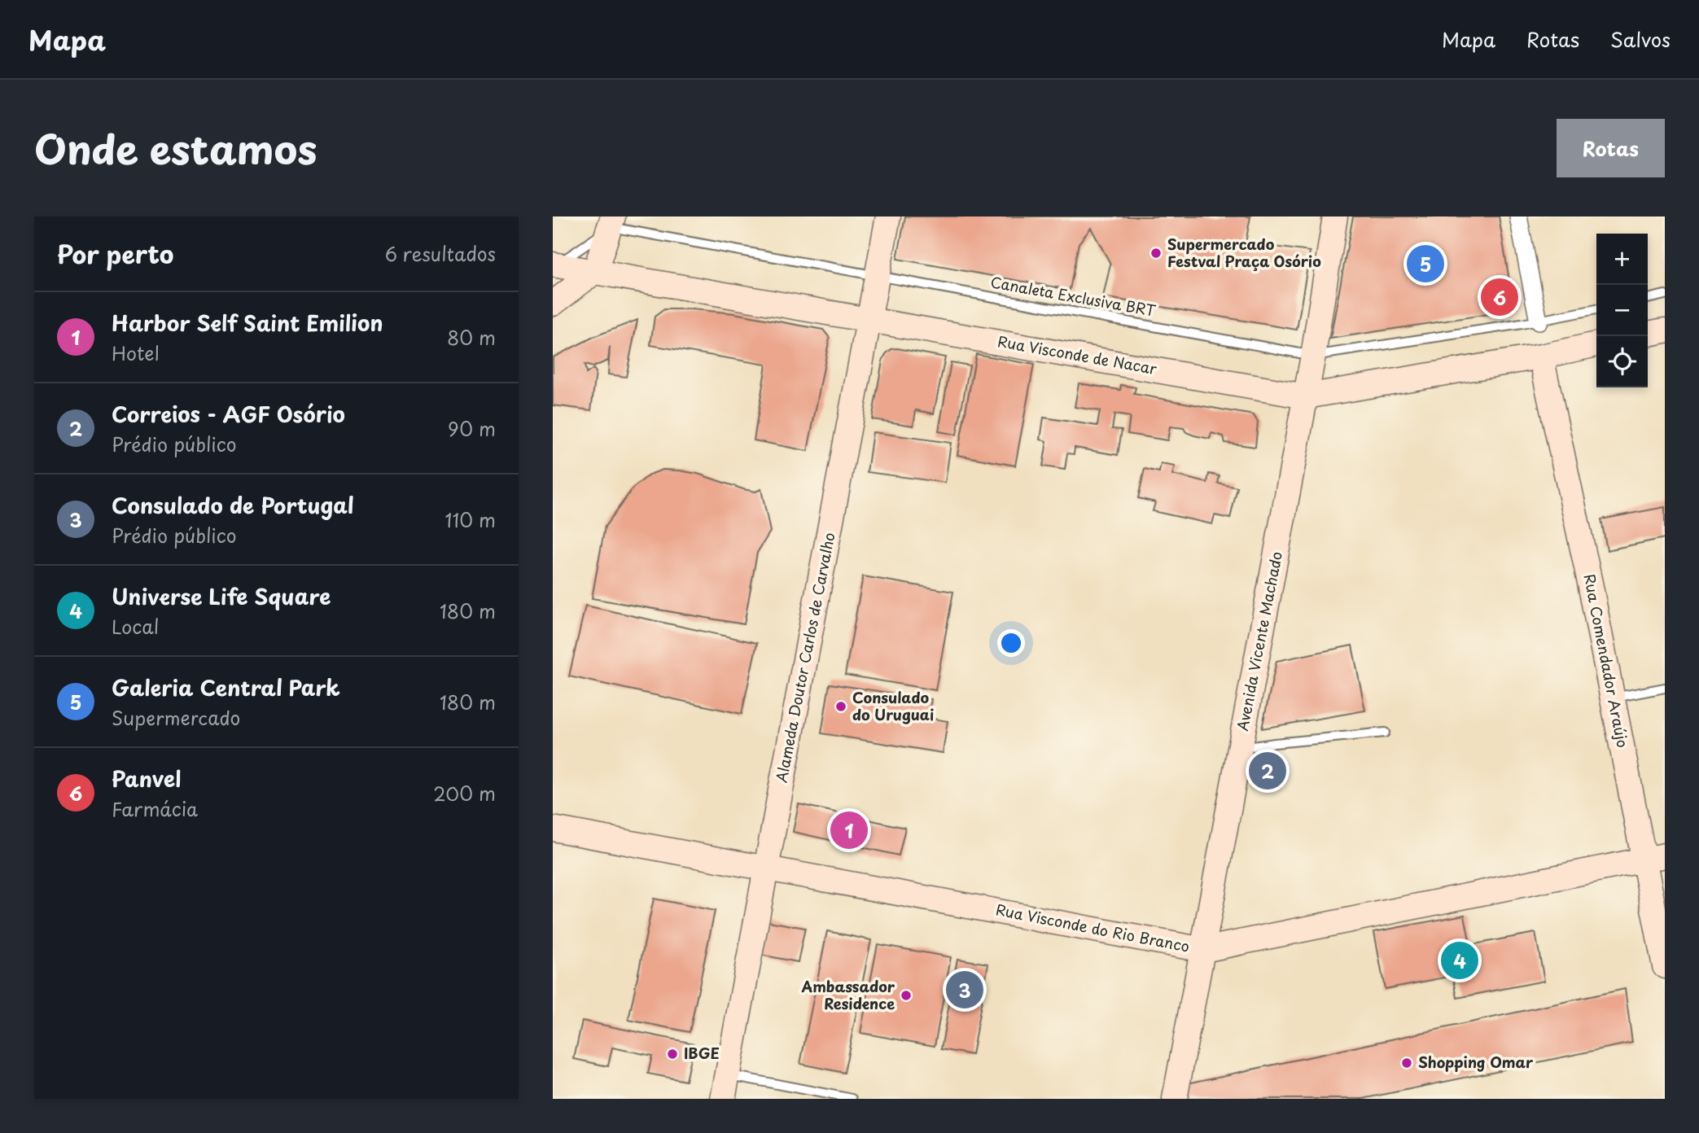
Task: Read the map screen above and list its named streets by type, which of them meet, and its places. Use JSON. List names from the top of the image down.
{
  "streets": {
    "street": [
      "Rua Visconde de Nacar",
      "Avenida Vicente Machado",
      "Alameda Doutor Carlos de Carvalho",
      "Rua Comendador Araújo",
      "Rua Visconde do Rio Branco"
    ],
    "lane": ["Canaleta Exclusiva BRT"]
  },
  "crossings": [
    ["Canaleta Exclusiva BRT", "Avenida Vicente Machado"],
    ["Canaleta Exclusiva BRT", "Alameda Doutor Carlos de Carvalho"],
    ["Rua Visconde de Nacar", "Avenida Vicente Machado"],
    ["Rua Visconde de Nacar", "Alameda Doutor Carlos de Carvalho"],
    ["Rua Visconde de Nacar", "Rua Comendador Araújo"],
    ["Avenida Vicente Machado", "Rua Visconde do Rio Branco"],
    ["Alameda Doutor Carlos de Carvalho", "Rua Visconde do Rio Branco"],
    ["Rua Comendador Araújo", "Rua Visconde do Rio Branco"]
  ],
  "places": [
    "Supermercado Festval Praça Osório",
    "Consulado do Uruguai",
    "Ambassador Residence",
    "IBGE",
    "Shopping Omar"
  ],
  "page": {
    "header": "Mapa",
    "nav": ["Mapa", "Rotas", "Salvos"],
    "title": "Onde estamos",
    "buttons": "Rotas",
    "heading": ["Por perto", "6 resultados"],
    "map_buttons": ["+", "−"],
    "pins": [
      "5",
      "6",
      "2",
      "1",
      "4",
      "3"
    ],
    "list": [
      {
        "mark": "1",
        "name": "Harbor Self Saint Emilion",
        "note": "Hotel",
        "value": "80 m"
      },
      {
        "mark": "2",
        "name": "Correios - AGF Osório",
        "note": "Prédio público",
        "value": "90 m"
      },
      {
        "mark": "3",
        "name": "Consulado de Portugal",
        "note": "Prédio público",
        "value": "110 m"
      },
      {
        "mark": "4",
        "name": "Universe Life Square",
        "note": "Local",
        "value": "180 m"
      },
      {
        "mark": "5",
        "name": "Galeria Central Park",
        "note": "Supermercado",
        "value": "180 m"
      },
      {
        "mark": "6",
        "name": "Panvel",
        "note": "Farmácia",
        "value": "200 m"
      }
    ]
  }
}
